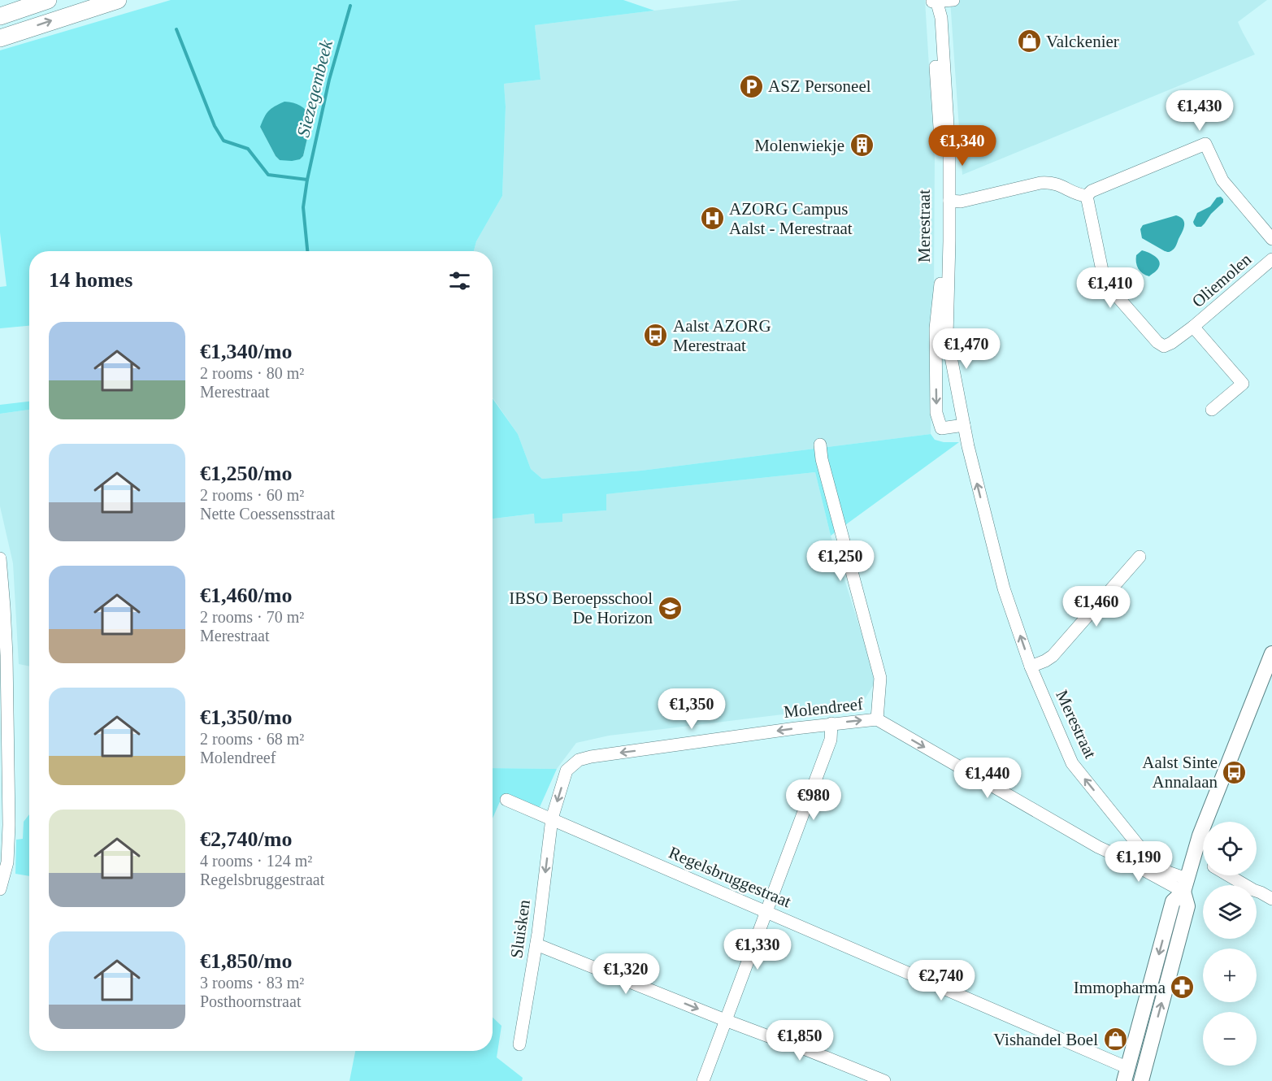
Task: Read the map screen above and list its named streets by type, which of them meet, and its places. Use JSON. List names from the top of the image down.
{
  "streets": {
    "street": [
      "Merestraat",
      "Oliemolen",
      "Molendreef",
      "Regelsbruggestraat",
      "Sluisken"
    ]
  },
  "crossings": [
    ["Merestraat", "Molendreef"],
    ["Molendreef", "Regelsbruggestraat"],
    ["Molendreef", "Sluisken"],
    ["Regelsbruggestraat", "Sluisken"]
  ],
  "one_way": ["Sluisken"],
  "water": ["Siezegembeek"],
  "places": {
    "shop": ["Valckenier", "Vishandel Boel"],
    "parking": ["ASZ Personeel"],
    "building": ["Molenwiekje"],
    "hospital": ["AZORG Campus Aalst - Merestraat"],
    "bus stop": ["Aalst AZORG Merestraat", "Aalst Sinte Annalaan"],
    "school or university": ["IBSO Beroepsschool De Horizon"],
    "pharmacy": ["Immopharma"]
  },
  "page": {
    "price": [
      "€1,430",
      "€1,340",
      "€1,410",
      "€1,470",
      "€1,250",
      "€1,460",
      "€1,350",
      "€1,440",
      "€980",
      "€1,190",
      "€1,330",
      "€1,320",
      "€2,740",
      "€1,850"
    ],
    "heading": "14 homes",
    "list": [
      {
        "name": "€1,340/mo",
        "note": "2 rooms · 80 m² · Merestraat"
      },
      {
        "name": "€1,250/mo",
        "note": "2 rooms · 60 m² · Nette Coessensstraat"
      },
      {
        "name": "€1,460/mo",
        "note": "2 rooms · 70 m² · Merestraat"
      },
      {
        "name": "€1,350/mo",
        "note": "2 rooms · 68 m² · Molendreef"
      },
      {
        "name": "€2,740/mo",
        "note": "4 rooms · 124 m² · Regelsbruggestraat"
      },
      {
        "name": "€1,850/mo",
        "note": "3 rooms · 83 m² · Posthoornstraat"
      }
    ],
    "map_buttons": ["+", "−"]
  }
}
